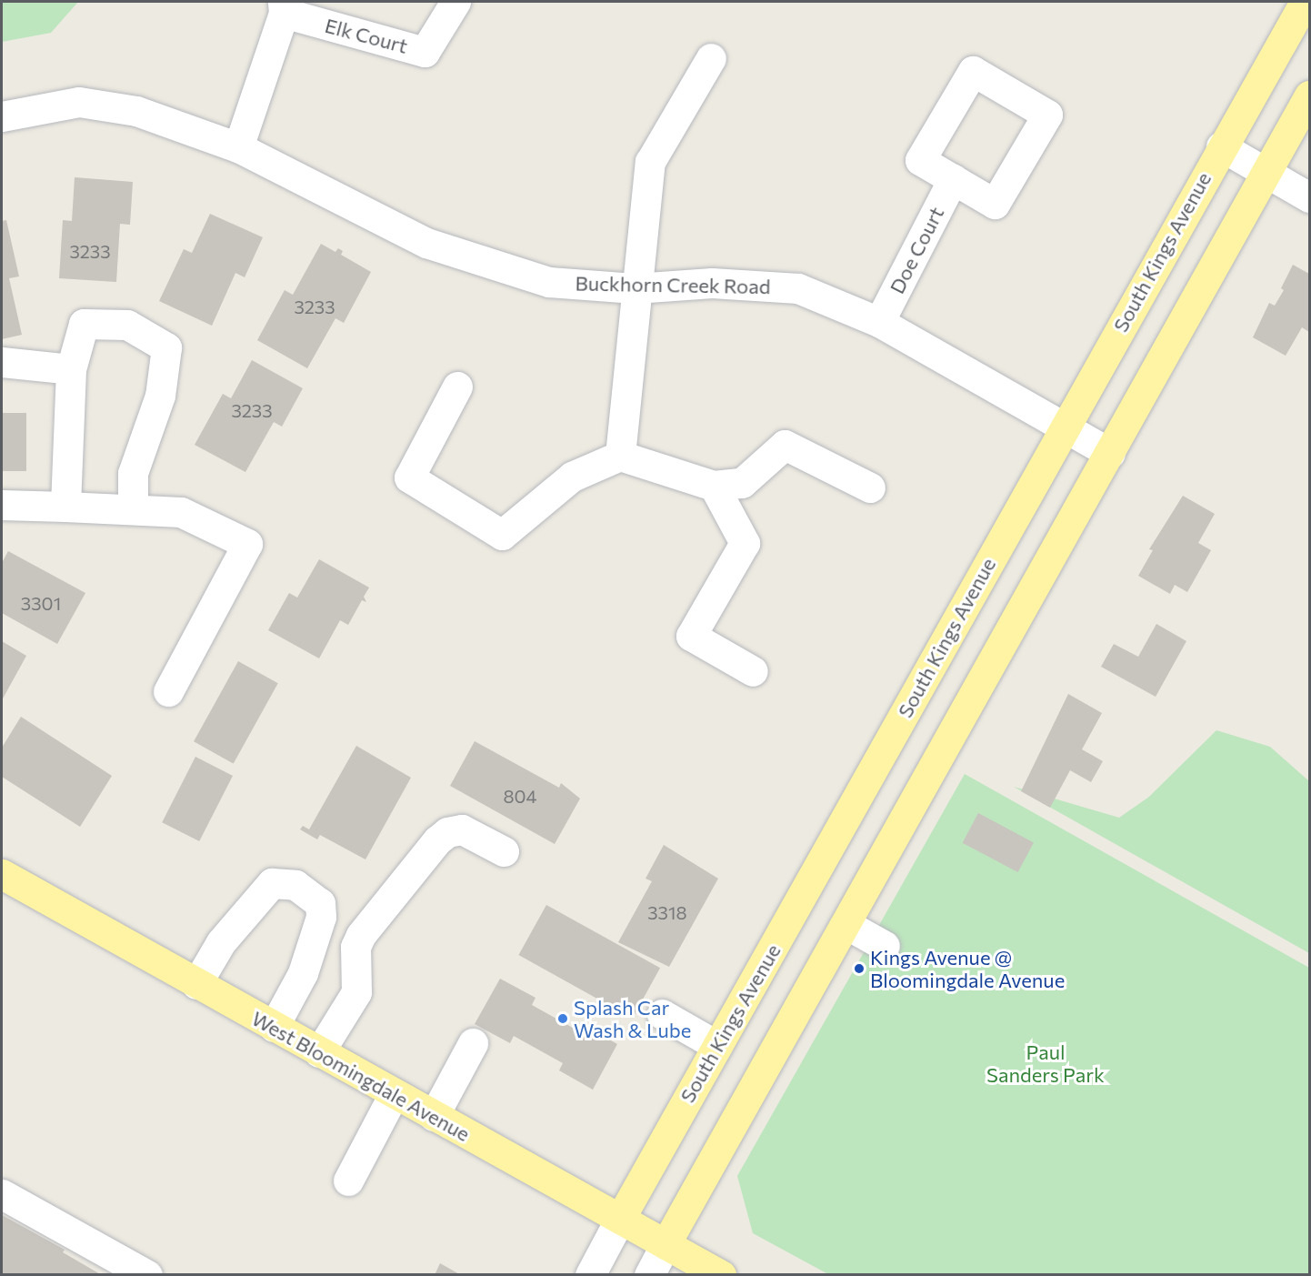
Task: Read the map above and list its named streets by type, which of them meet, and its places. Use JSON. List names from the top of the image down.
{
  "streets": {
    "main road": ["South Kings Avenue", "West Bloomingdale Avenue"],
    "street": ["Elk Court", "Doe Court", "Buckhorn Creek Road"]
  },
  "crossings": [
    ["Doe Court", "Buckhorn Creek Road"],
    ["South Kings Avenue", "Buckhorn Creek Road"],
    ["South Kings Avenue", "West Bloomingdale Avenue"]
  ],
  "parks": ["Paul Sanders Park"],
  "places": ["Kings Avenue @ Bloomingdale Avenue", "Splash Car Wash & Lube"],
  "house_numbers": [
    "3233",
    "3233",
    "3233",
    "3301",
    "804",
    "3318"
  ]
}
